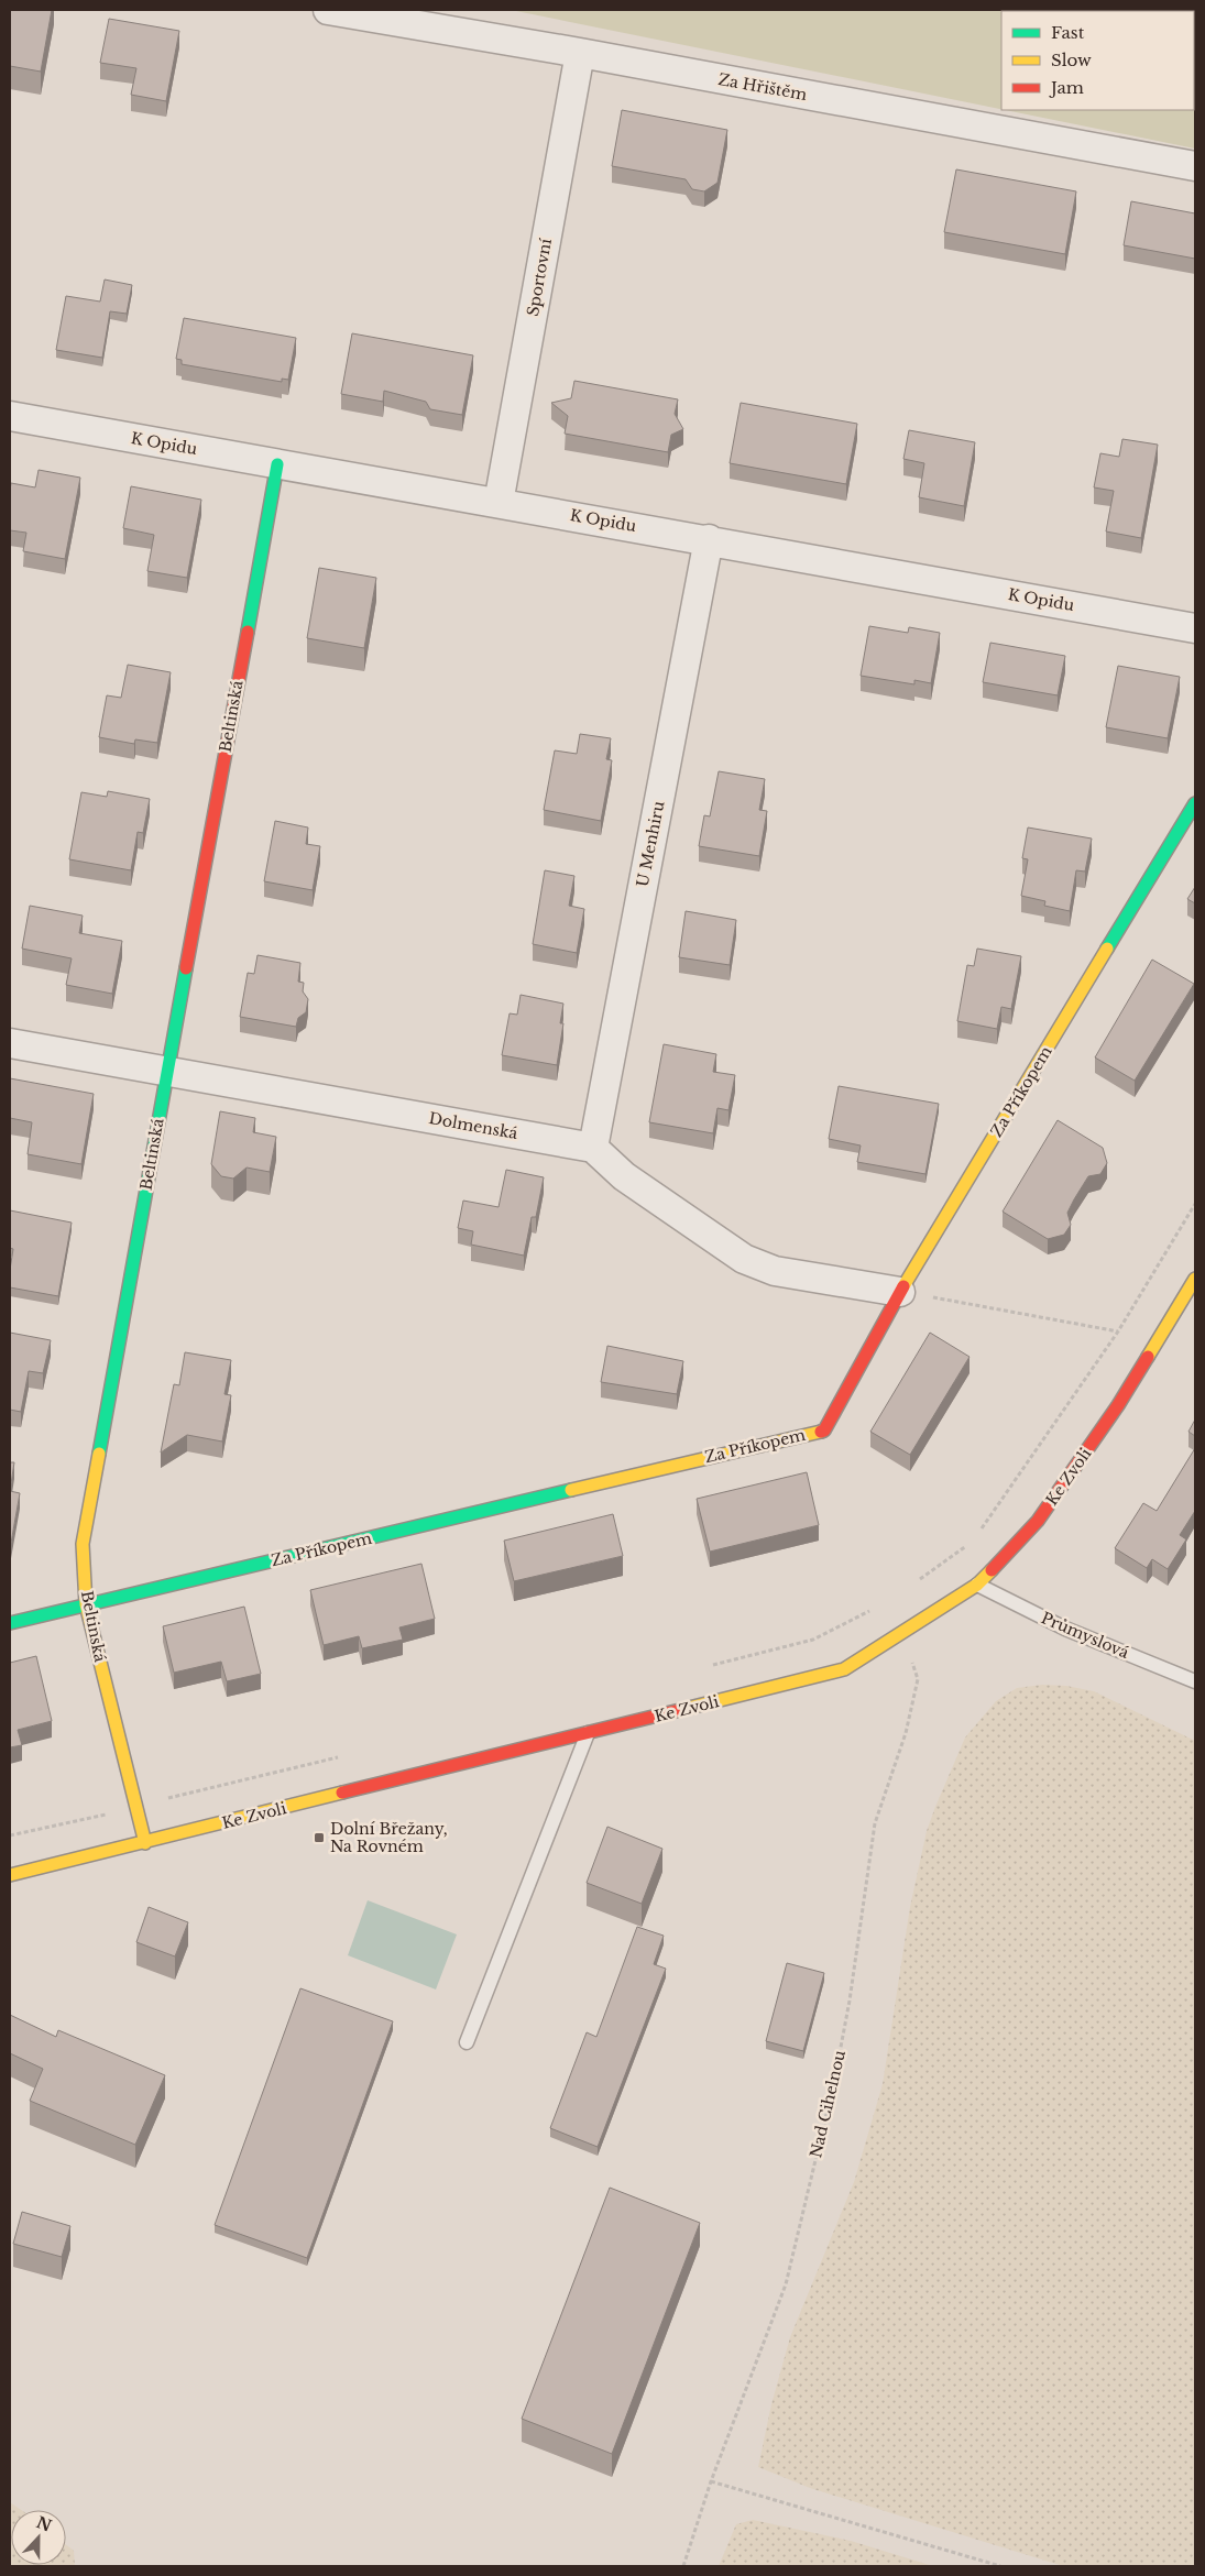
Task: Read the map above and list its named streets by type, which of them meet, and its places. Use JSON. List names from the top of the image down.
{
  "streets": {
    "street": [
      "Za Hřištěm",
      "Sportovní",
      "K Opidu",
      "Beltinská",
      "U Menhiru",
      "Za Příkopem",
      "Dolmenská",
      "Ke Zvoli"
    ],
    "lane": ["Průmyslová"],
    "path": ["Nad Cihelnou"]
  },
  "crossings": [
    ["Za Hřištěm", "Sportovní"],
    ["Sportovní", "K Opidu"],
    ["K Opidu", "Beltinská"],
    ["K Opidu", "U Menhiru"],
    ["Beltinská", "Za Příkopem"],
    ["Beltinská", "Dolmenská"],
    ["Beltinská", "Ke Zvoli"],
    ["U Menhiru", "Dolmenská"],
    ["Ke Zvoli", "Průmyslová"],
    ["Ke Zvoli", "Nad Cihelnou"]
  ],
  "places": {
    "transit": ["Dolní Břežany, Na Rovném"]
  },
  "legend": ["Fast", "Slow", "Jam"],
  "north": "top"
}
